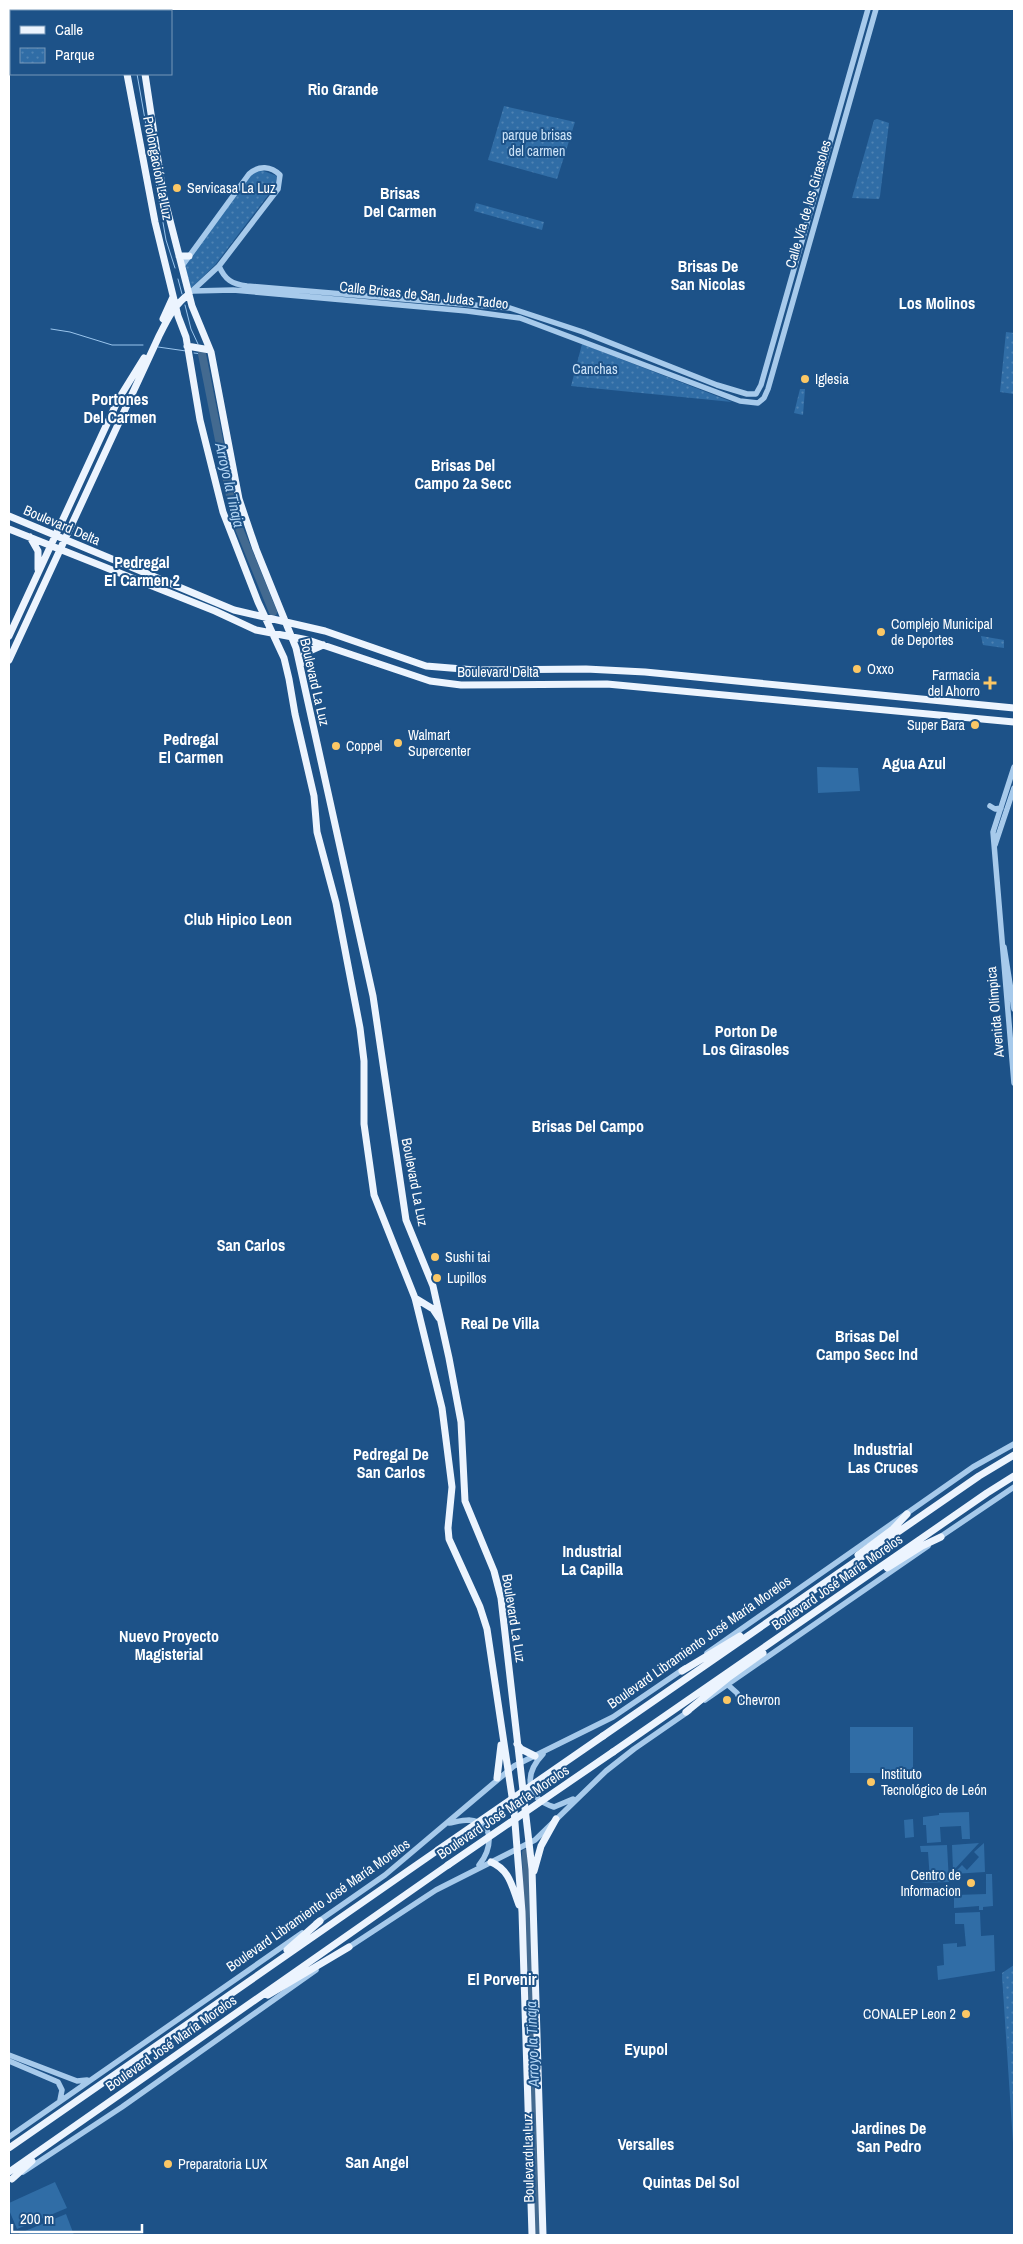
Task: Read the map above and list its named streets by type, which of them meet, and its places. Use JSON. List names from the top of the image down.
{
  "streets": {
    "main road": [
      "Prolongación La Luz",
      "Boulevard Delta",
      "Boulevard La Luz",
      "Boulevard José María Morelos"
    ],
    "street": [
      "Calle Vía de los Girasoles",
      "Calle Brisas de San Judas Tadeo",
      "Avenida Olímpica",
      "Boulevard Libramiento José María Morelos"
    ]
  },
  "crossings": [
    ["Prolongación La Luz", "Boulevard La Luz"],
    ["Calle Vía de los Girasoles", "Calle Brisas de San Judas Tadeo"],
    ["Calle Brisas de San Judas Tadeo", "Boulevard La Luz"],
    ["Boulevard Delta", "Boulevard La Luz"],
    ["Boulevard La Luz", "Boulevard Libramiento José María Morelos"]
  ],
  "districts": [
    "Rio Grande",
    "Brisas Del Carmen",
    "Brisas De San Nicolas",
    "Los Molinos",
    "Portones Del Carmen",
    "Brisas Del Campo 2a Secc",
    "Pedregal El Carmen 2",
    "Pedregal El Carmen",
    "Agua Azul",
    "Club Hipico Leon",
    "Porton De Los Girasoles",
    "Brisas Del Campo",
    "San Carlos",
    "Real De Villa",
    "Brisas Del Campo Secc Ind",
    "Industrial Las Cruces",
    "Pedregal De San Carlos",
    "Industrial La Capilla",
    "Nuevo Proyecto Magisterial",
    "El Porvenir",
    "Eyupol",
    "Jardines De San Pedro",
    "Versalles",
    "San Angel",
    "Quintas Del Sol"
  ],
  "water": ["Arroyo la Tinaja"],
  "parks": ["parque brisas del carmen", "Canchas"],
  "places": {
    "other": [
      "Servicasa La Luz",
      "Iglesia",
      "Complejo Municipal de Deportes",
      "Oxxo",
      "Super Bara",
      "Walmart Supercenter",
      "Coppel",
      "Sushi tai",
      "Lupillos",
      "Chevron",
      "Instituto Tecnológico de León",
      "Centro de Informacion",
      "CONALEP Leon 2",
      "Preparatoria LUX"
    ],
    "health": ["Farmacia del Ahorro"]
  },
  "legend": ["Calle", "Parque"],
  "scale_bar": "200 m"
}
